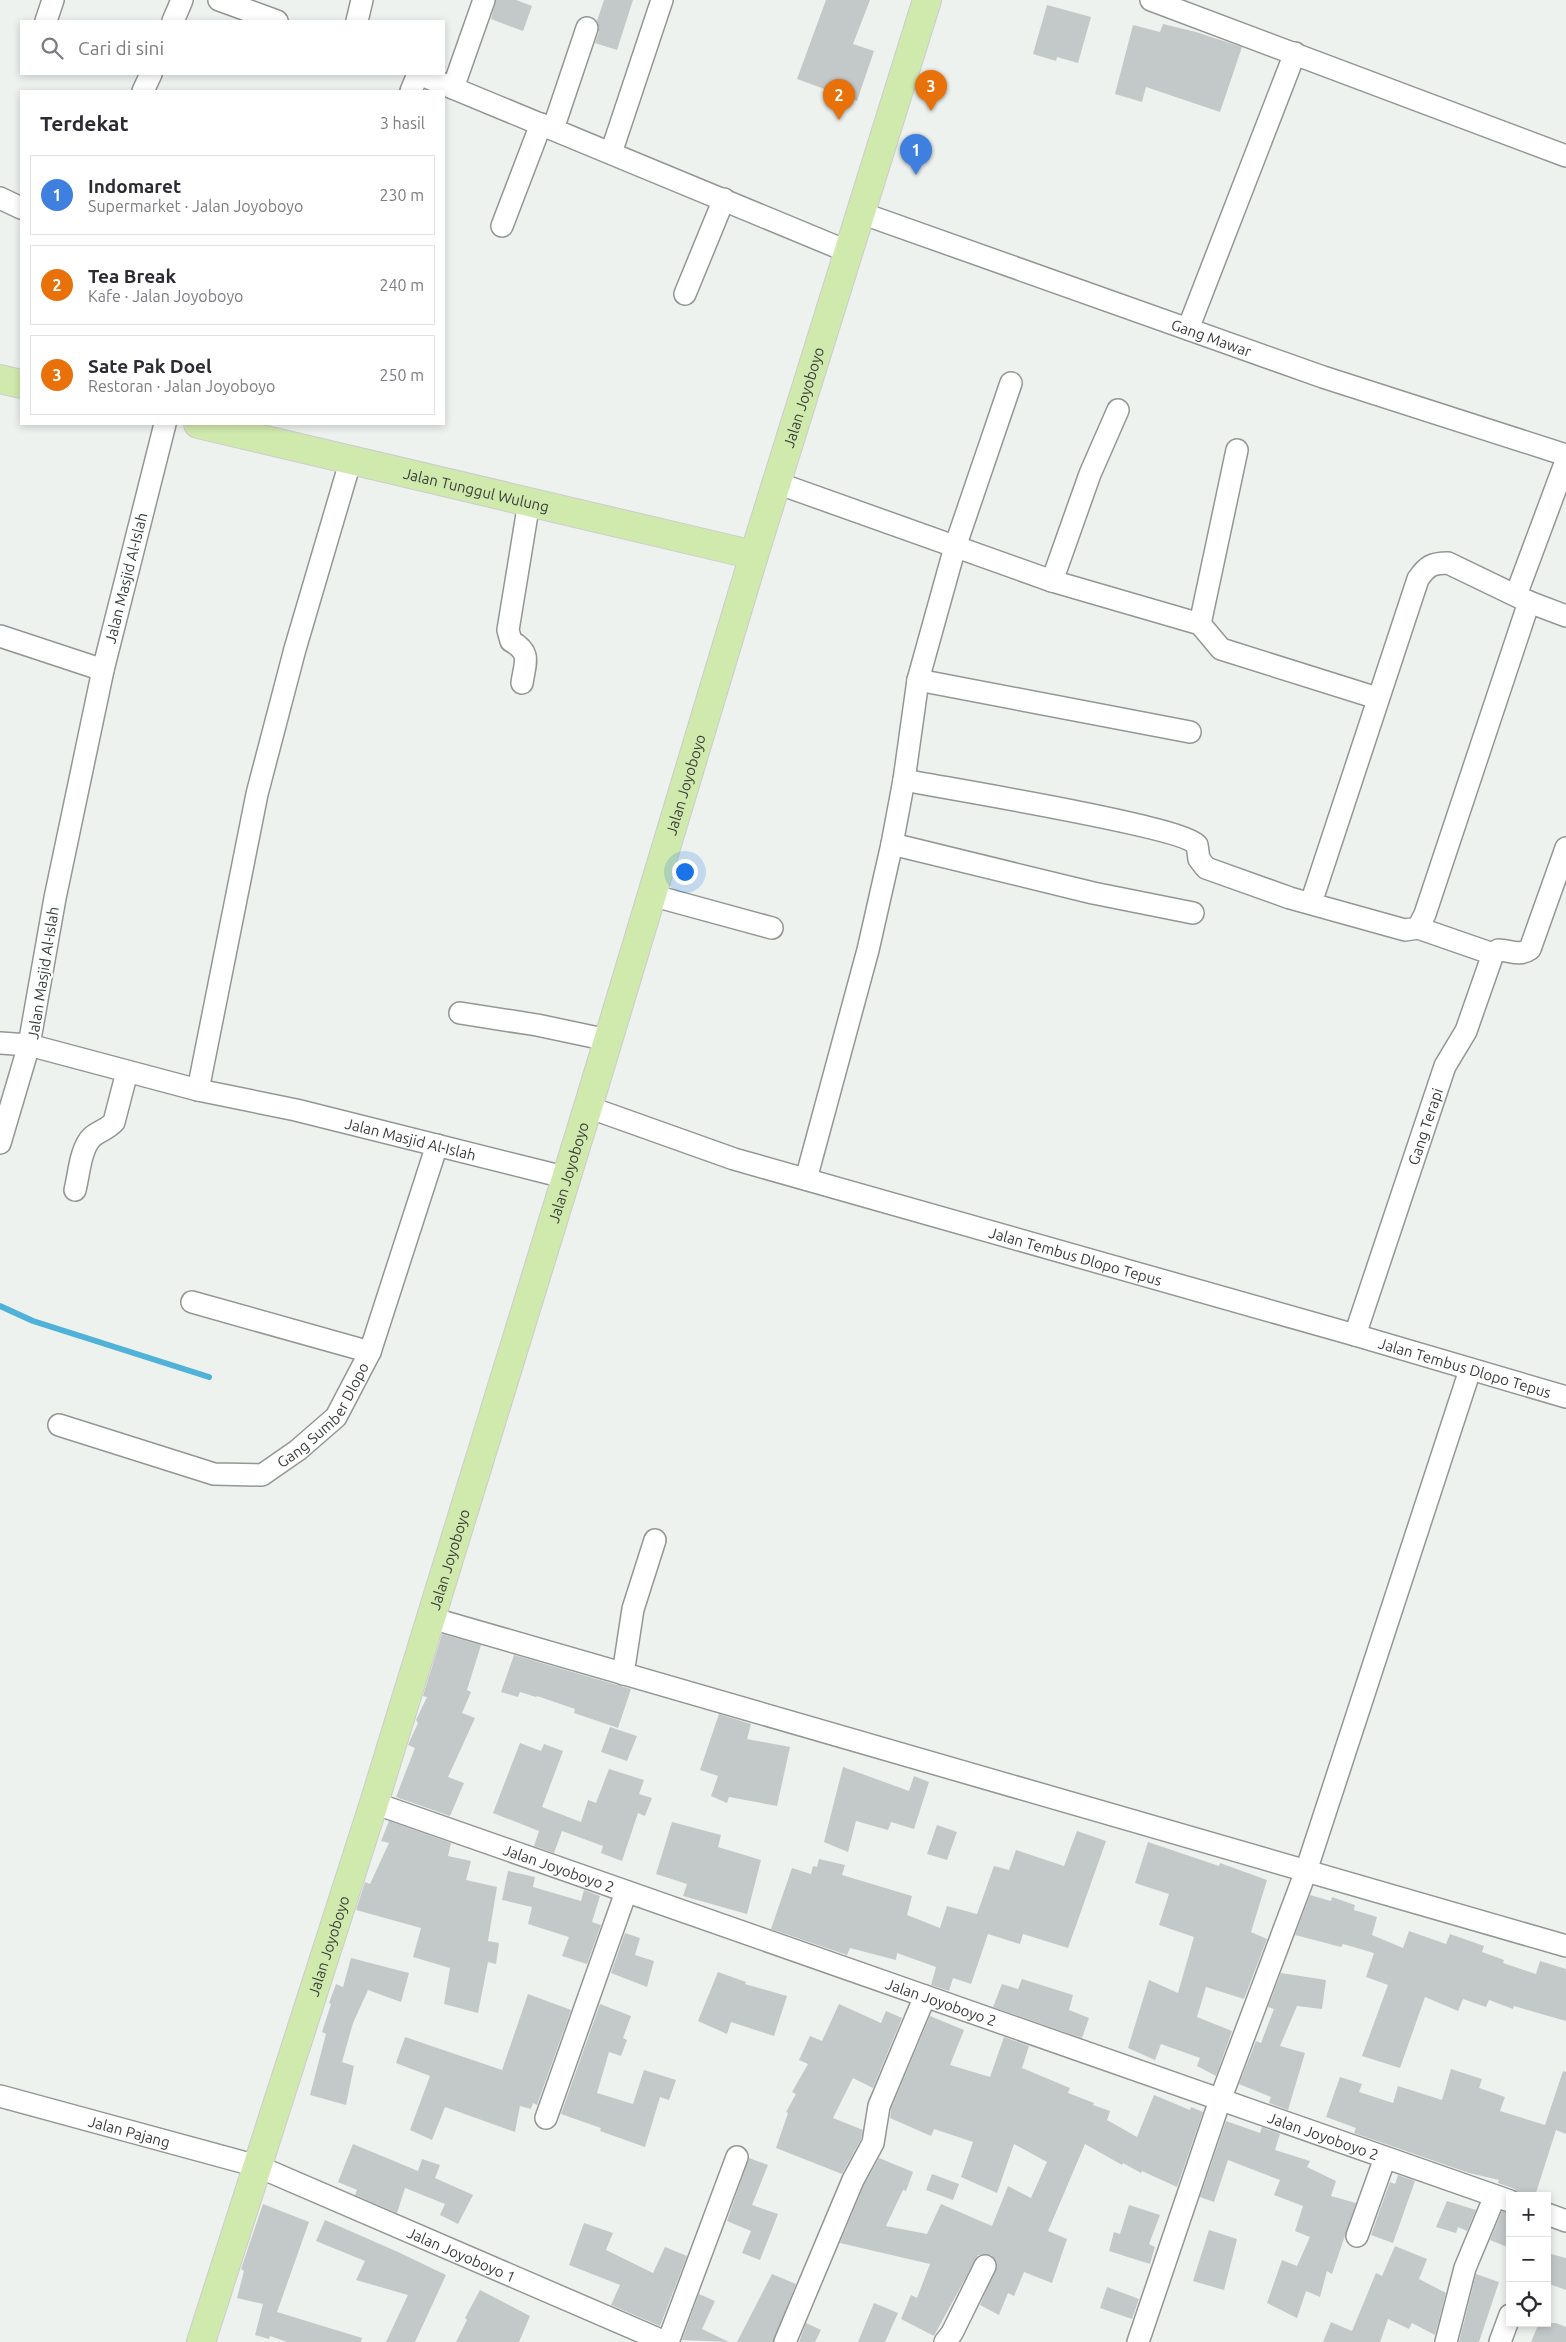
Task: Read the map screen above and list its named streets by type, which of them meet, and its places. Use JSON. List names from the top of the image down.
{
  "streets": {
    "main road": ["Jalan Joyoboyo", "Jalan Tunggul Wulung"],
    "street": [
      "Gang Mawar",
      "Jalan Masjid Al-Islah",
      "Gang Terapi",
      "Jalan Tembus Dlopo Tepus",
      "Gang Sumber Dlopo",
      "Jalan Joyoboyo 2",
      "Jalan Pajang",
      "Jalan Joyoboyo 1"
    ]
  },
  "crossings": [
    ["Gang Mawar", "Jalan Joyoboyo"],
    ["Jalan Joyoboyo", "Jalan Tunggul Wulung"],
    ["Jalan Joyoboyo", "Jalan Masjid Al-Islah"],
    ["Jalan Joyoboyo", "Jalan Tembus Dlopo Tepus"],
    ["Jalan Joyoboyo", "Jalan Joyoboyo 2"],
    ["Jalan Joyoboyo", "Jalan Pajang"],
    ["Jalan Joyoboyo", "Jalan Joyoboyo 1"],
    ["Jalan Masjid Al-Islah", "Gang Sumber Dlopo"],
    ["Gang Terapi", "Jalan Tembus Dlopo Tepus"],
    ["Jalan Pajang", "Jalan Joyoboyo 1"]
  ],
  "page": {
    "search": "Cari di sini",
    "pins": ["3", "2", "1"],
    "heading": ["Terdekat", "3 hasil"],
    "list": [
      {
        "mark": "1",
        "name": "Indomaret",
        "note": "Supermarket · Jalan Joyoboyo",
        "value": "230 m"
      },
      {
        "mark": "2",
        "name": "Tea Break",
        "note": "Kafe · Jalan Joyoboyo",
        "value": "240 m"
      },
      {
        "mark": "3",
        "name": "Sate Pak Doel",
        "note": "Restoran · Jalan Joyoboyo",
        "value": "250 m"
      }
    ],
    "map_buttons": ["+", "−"]
  }
}
